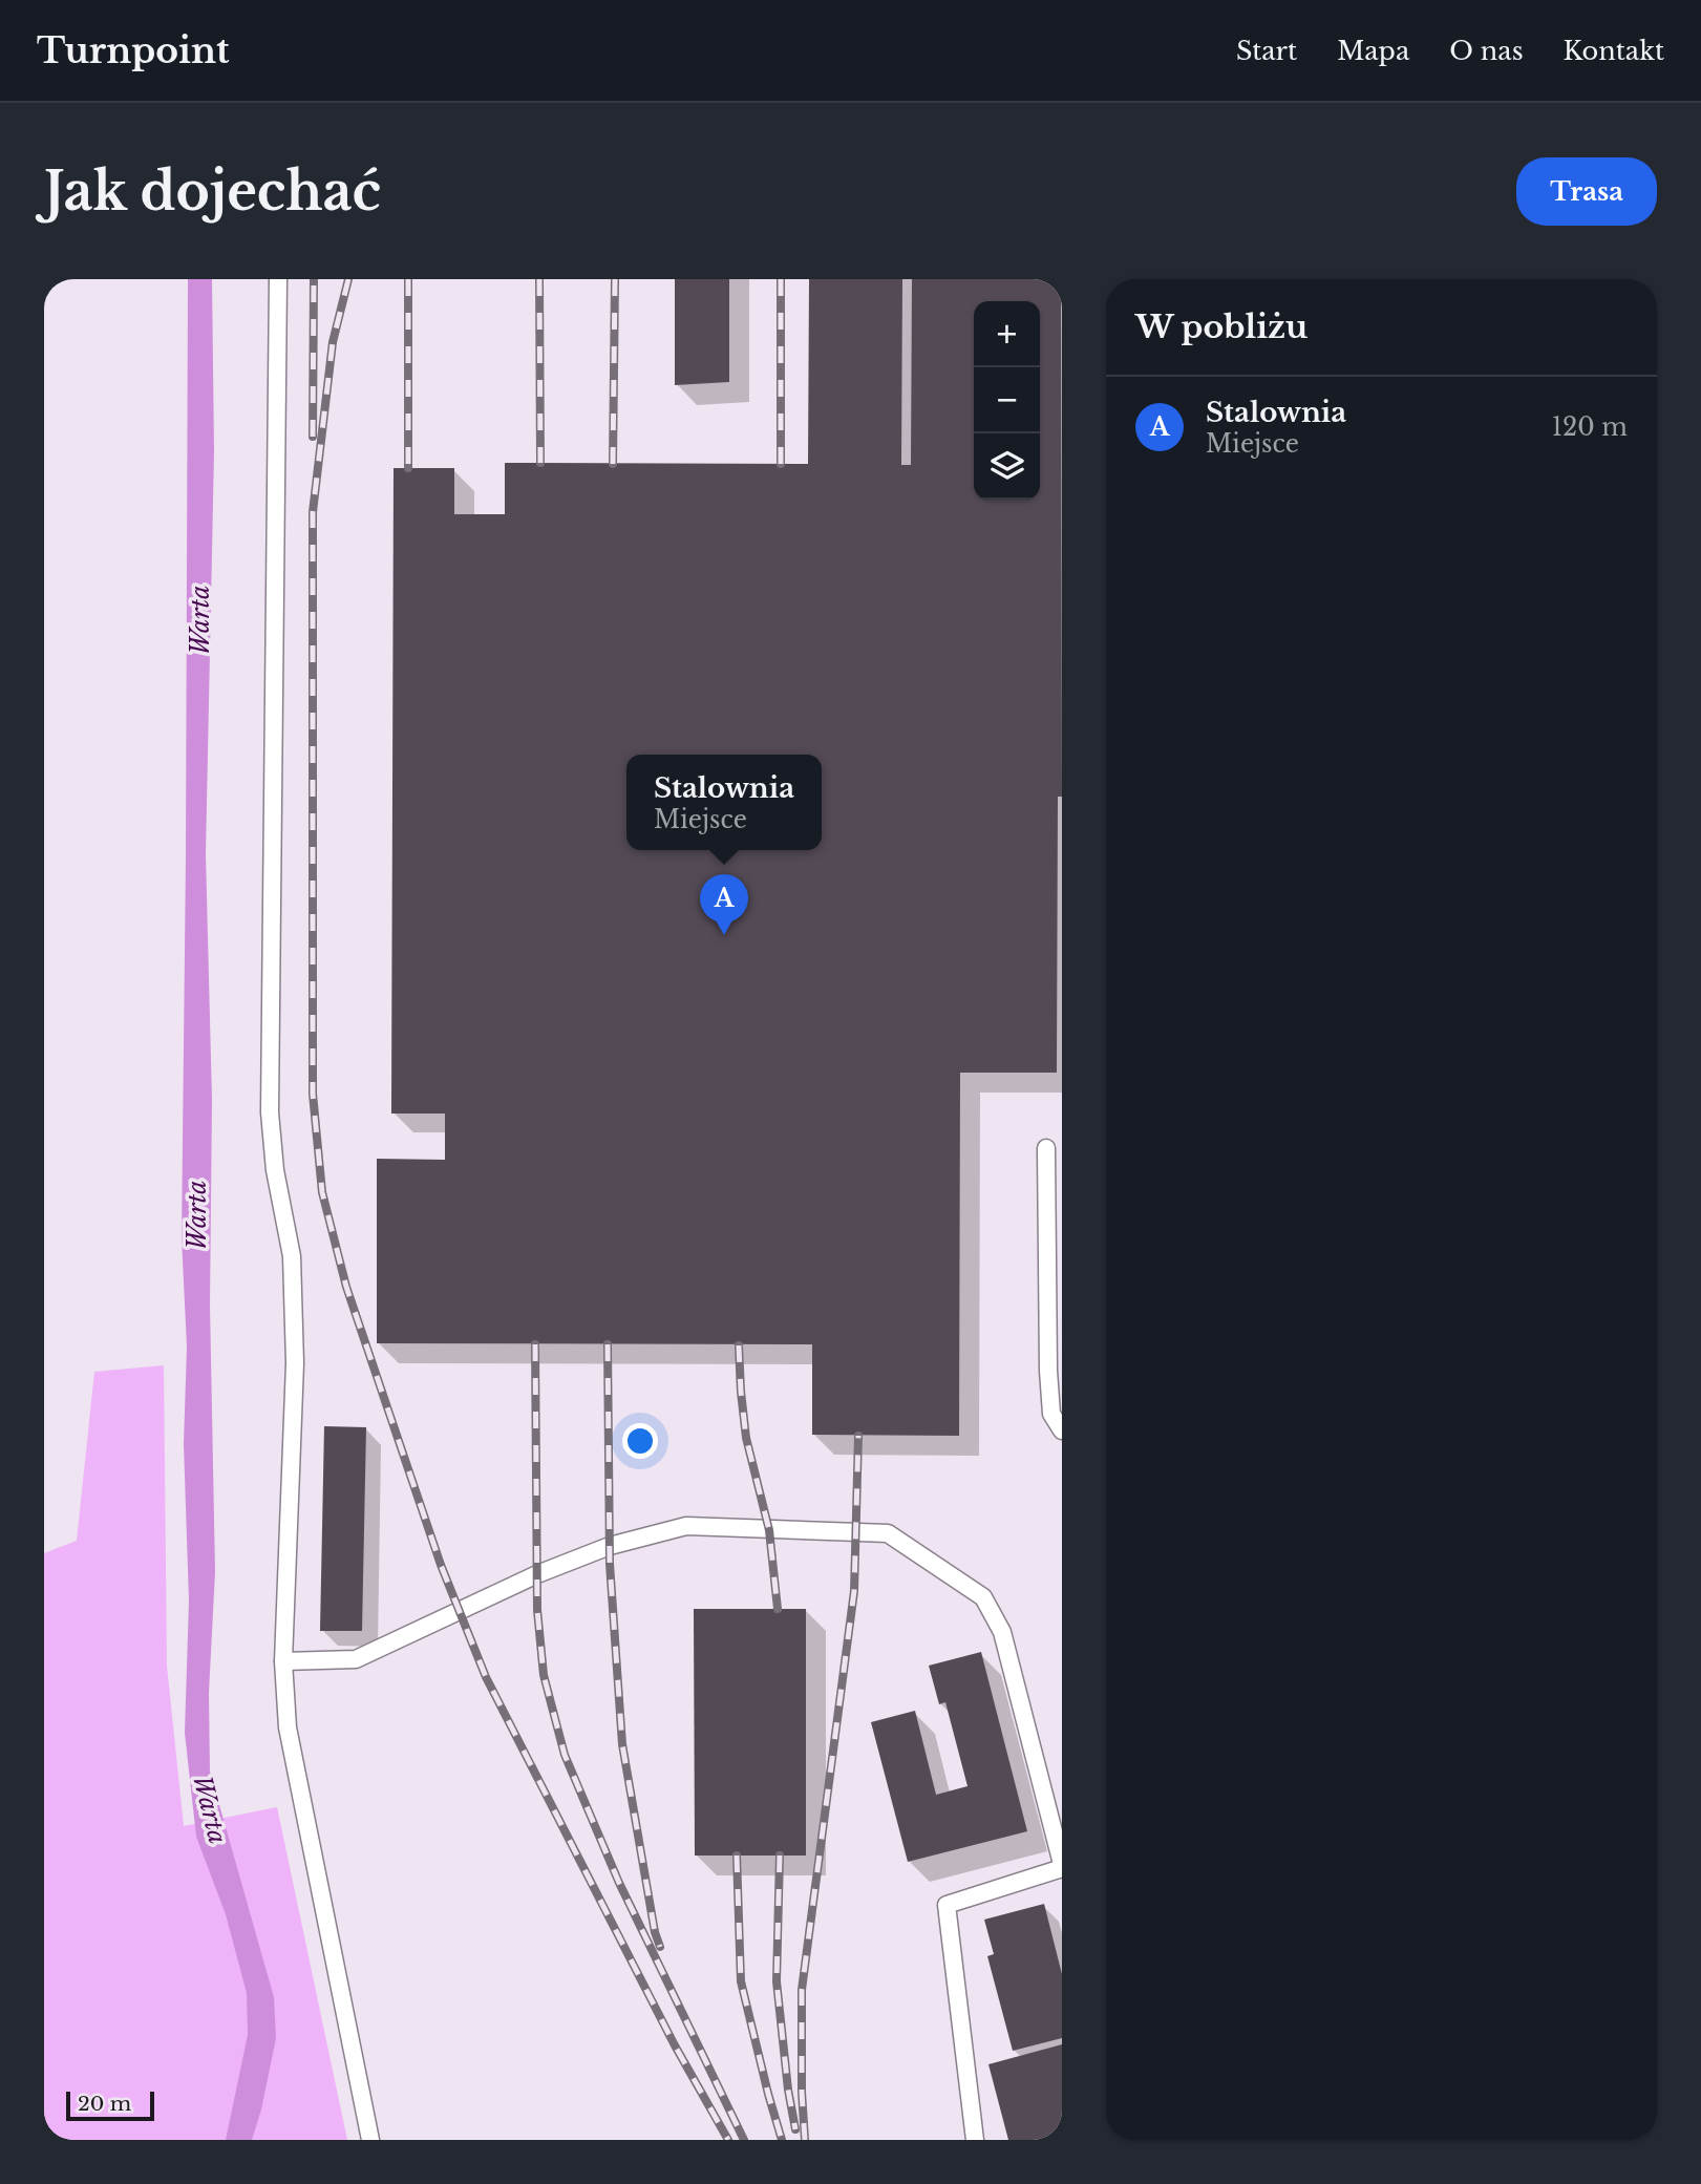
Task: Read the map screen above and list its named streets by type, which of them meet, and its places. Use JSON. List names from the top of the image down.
{
  "water": ["Warta"],
  "scale_bar": "20 m",
  "page": {
    "header": "Turnpoint",
    "nav": [
      "Start",
      "Mapa",
      "O nas",
      "Kontakt"
    ],
    "buttons": "Trasa",
    "title": "Jak dojechać",
    "heading": "W pobliżu",
    "map_buttons": ["+", "−"],
    "list": [
      {
        "mark": "A",
        "name": "Stalownia",
        "note": "Miejsce",
        "value": "120 m"
      }
    ],
    "popup": ["Stalownia", "Miejsce"],
    "pins": "A",
    "scale": "20 m"
  }
}
